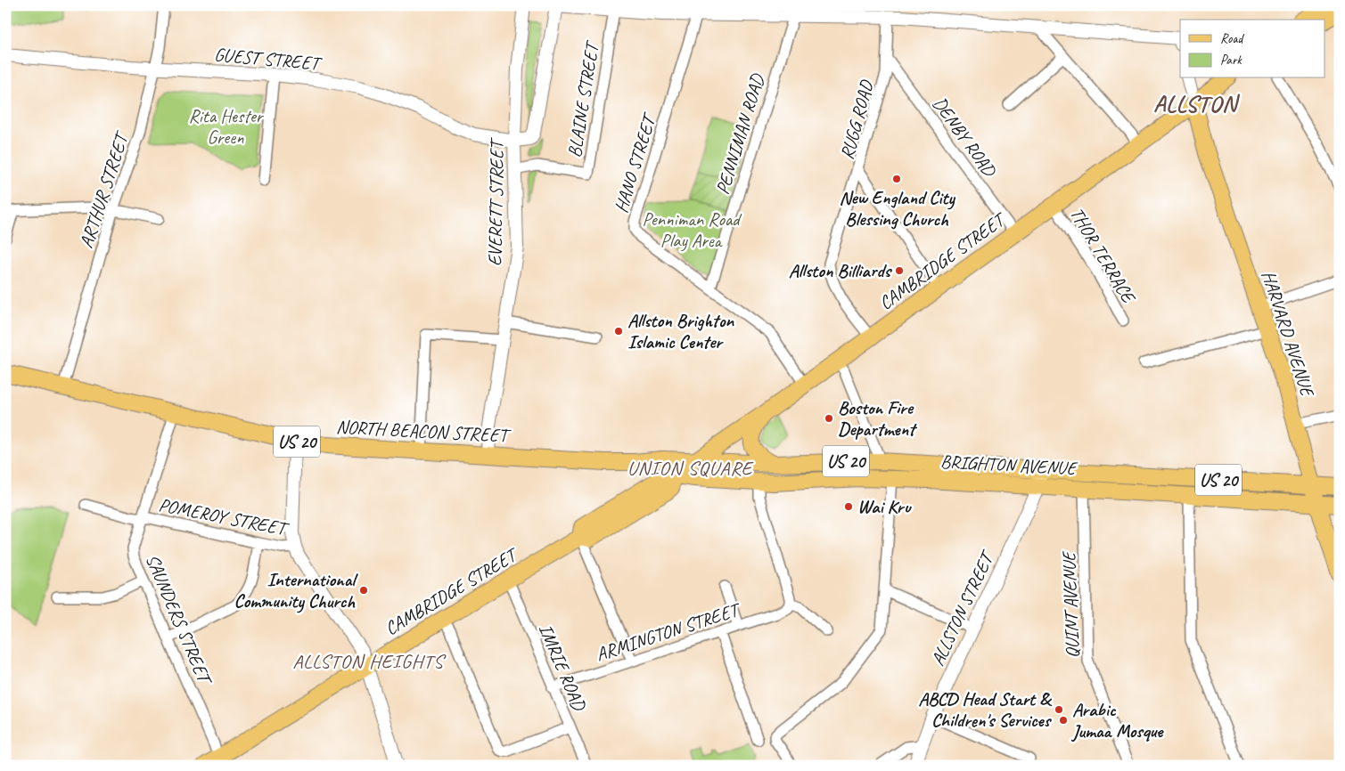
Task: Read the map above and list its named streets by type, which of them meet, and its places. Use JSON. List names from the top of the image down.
{
  "streets": {
    "main road": [
      "CAMBRIDGE STREET",
      "HARVARD AVENUE",
      "NORTH BEACON STREET",
      "US 20",
      "BRIGHTON AVENUE"
    ],
    "street": [
      "GUEST STREET",
      "BLAINE STREET",
      "RUGG ROAD",
      "PENNIMAN ROAD",
      "DENBY ROAD",
      "HANO STREET",
      "ARTHUR STREET",
      "EVERETT STREET",
      "THOR TERRACE",
      "POMEROY STREET",
      "QUINT AVENUE",
      "ALLSTON STREET",
      "SAUNDERS STREET",
      "ARMINGTON STREET",
      "IMRIE ROAD"
    ]
  },
  "crossings": [
    ["GUEST STREET", "ARTHUR STREET"],
    ["GUEST STREET", "EVERETT STREET"],
    ["BLAINE STREET", "EVERETT STREET"],
    ["RUGG ROAD", "DENBY ROAD"],
    ["RUGG ROAD", "CAMBRIDGE STREET"],
    ["PENNIMAN ROAD", "HANO STREET"],
    ["DENBY ROAD", "CAMBRIDGE STREET"],
    ["HANO STREET", "CAMBRIDGE STREET"],
    ["ARTHUR STREET", "NORTH BEACON STREET"],
    ["EVERETT STREET", "NORTH BEACON STREET"],
    ["THOR TERRACE", "CAMBRIDGE STREET"],
    ["CAMBRIDGE STREET", "HARVARD AVENUE"],
    ["CAMBRIDGE STREET", "NORTH BEACON STREET"],
    ["CAMBRIDGE STREET", "BRIGHTON AVENUE"],
    ["CAMBRIDGE STREET", "SAUNDERS STREET"],
    ["CAMBRIDGE STREET", "IMRIE ROAD"],
    ["HARVARD AVENUE", "BRIGHTON AVENUE"],
    ["NORTH BEACON STREET", "BRIGHTON AVENUE"],
    ["NORTH BEACON STREET", "SAUNDERS STREET"],
    ["BRIGHTON AVENUE", "QUINT AVENUE"],
    ["BRIGHTON AVENUE", "ALLSTON STREET"],
    ["POMEROY STREET", "SAUNDERS STREET"],
    ["ARMINGTON STREET", "IMRIE ROAD"]
  ],
  "districts": ["ALLSTON", "UNION SQUARE", "ALLSTON HEIGHTS"],
  "parks": ["Rita Hester Green", "Penniman Road Play Area"],
  "places": [
    "New England City Blessing Church",
    "Allston Billiards",
    "Allston Brighton Islamic Center",
    "Boston Fire Department",
    "Wai Kru",
    "International Community Church",
    "ABCD Head Start & Children's Services",
    "Arabic Jumaa Mosque"
  ],
  "legend": ["Road", "Park"]
}
